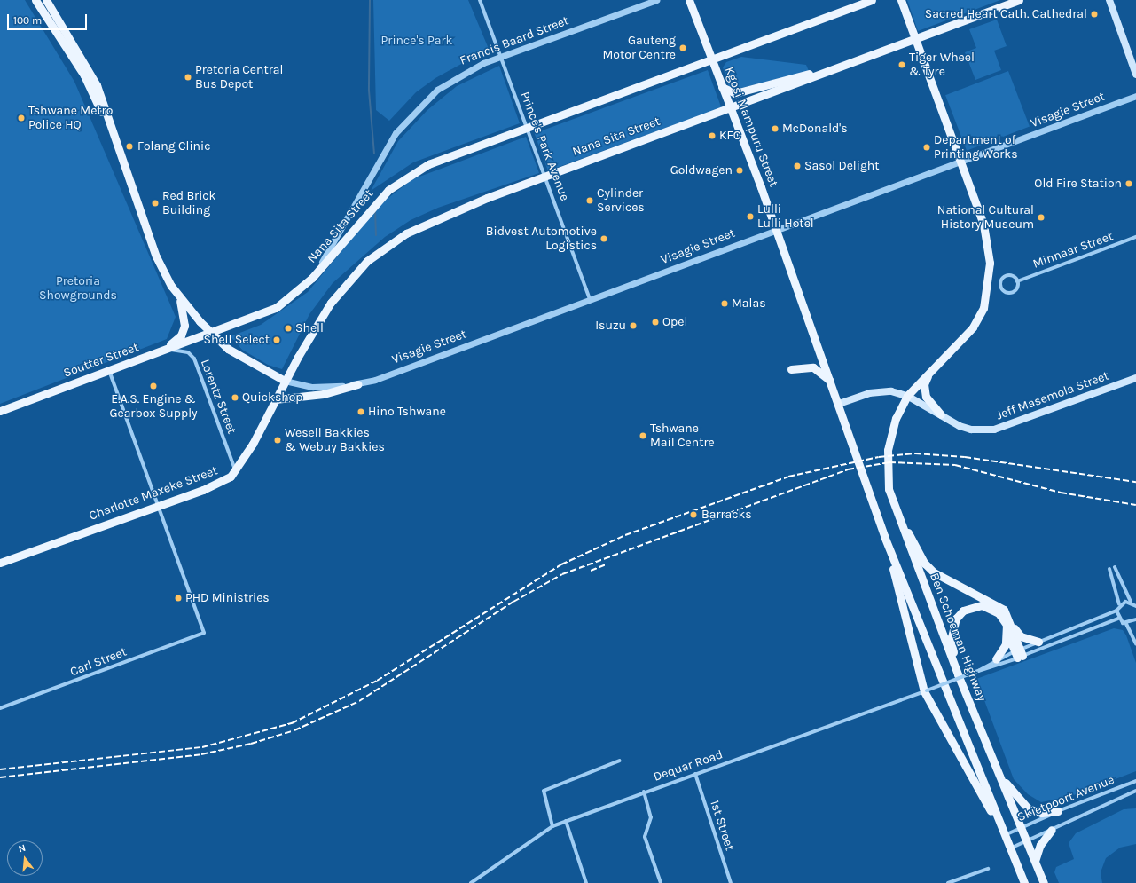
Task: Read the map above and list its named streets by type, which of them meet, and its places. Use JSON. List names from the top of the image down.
{
  "streets": {
    "main road": [
      "Kgosi Mampuru Street",
      "Nana Sita Street",
      "Soutter Street",
      "Jeff Masemola Street",
      "Charlotte Maxeke Street",
      "Ben Schoeman Highway"
    ],
    "street": [
      "Francis Baard Street",
      "Visagie Street",
      "Prince's Park Avenue",
      "Minnaar Street",
      "Lorentz Street",
      "Carl Street",
      "Dequar Road",
      "Skietpoort Avenue",
      "1st Street"
    ]
  },
  "crossings": [
    ["Francis Baard Street", "Nana Sita Street"],
    ["Francis Baard Street", "Prince's Park Avenue"],
    ["Visagie Street", "Kgosi Mampuru Street"],
    ["Visagie Street", "Nana Sita Street"],
    ["Visagie Street", "Prince's Park Avenue"],
    ["Visagie Street", "Charlotte Maxeke Street"],
    ["Visagie Street", "Ben Schoeman Highway"],
    ["Kgosi Mampuru Street", "Nana Sita Street"],
    ["Kgosi Mampuru Street", "Jeff Masemola Street"],
    ["Nana Sita Street", "Prince's Park Avenue"],
    ["Nana Sita Street", "Soutter Street"],
    ["Nana Sita Street", "Charlotte Maxeke Street"],
    ["Nana Sita Street", "Ben Schoeman Highway"],
    ["Soutter Street", "Lorentz Street"],
    ["Jeff Masemola Street", "Ben Schoeman Highway"],
    ["Lorentz Street", "Charlotte Maxeke Street"],
    ["Charlotte Maxeke Street", "Carl Street"],
    ["Ben Schoeman Highway", "Skietpoort Avenue"],
    ["Dequar Road", "1st Street"]
  ],
  "parks": ["Prince's Park", "Pretoria Showgrounds"],
  "places": [
    "Sacred Heart Cath. Cathedral",
    "Gauteng Motor Centre",
    "Tiger Wheel & Tyre",
    "Pretoria Central Bus Depot",
    "Tshwane Metro Police HQ",
    "McDonald's",
    "KFC",
    "Folang Clinic",
    "Department of Printing Works",
    "Sasol Delight",
    "Goldwagen",
    "Old Fire Station",
    "Cylinder Services",
    "Red Brick Building",
    "Lulli Lulli Hotel",
    "National Cultural History Museum",
    "Bidvest Automotive Logistics",
    "Malas",
    "Opel",
    "Isuzu",
    "Shell",
    "Shell Select",
    "E.A.S. Engine & Gearbox Supply",
    "Quickshop",
    "Hino Tshwane",
    "Tshwane Mail Centre",
    "Wesell Bakkies & Webuy Bakkies",
    "Barracks",
    "PHD Ministries"
  ],
  "scale_bar": "100 m",
  "north": "top"
}
